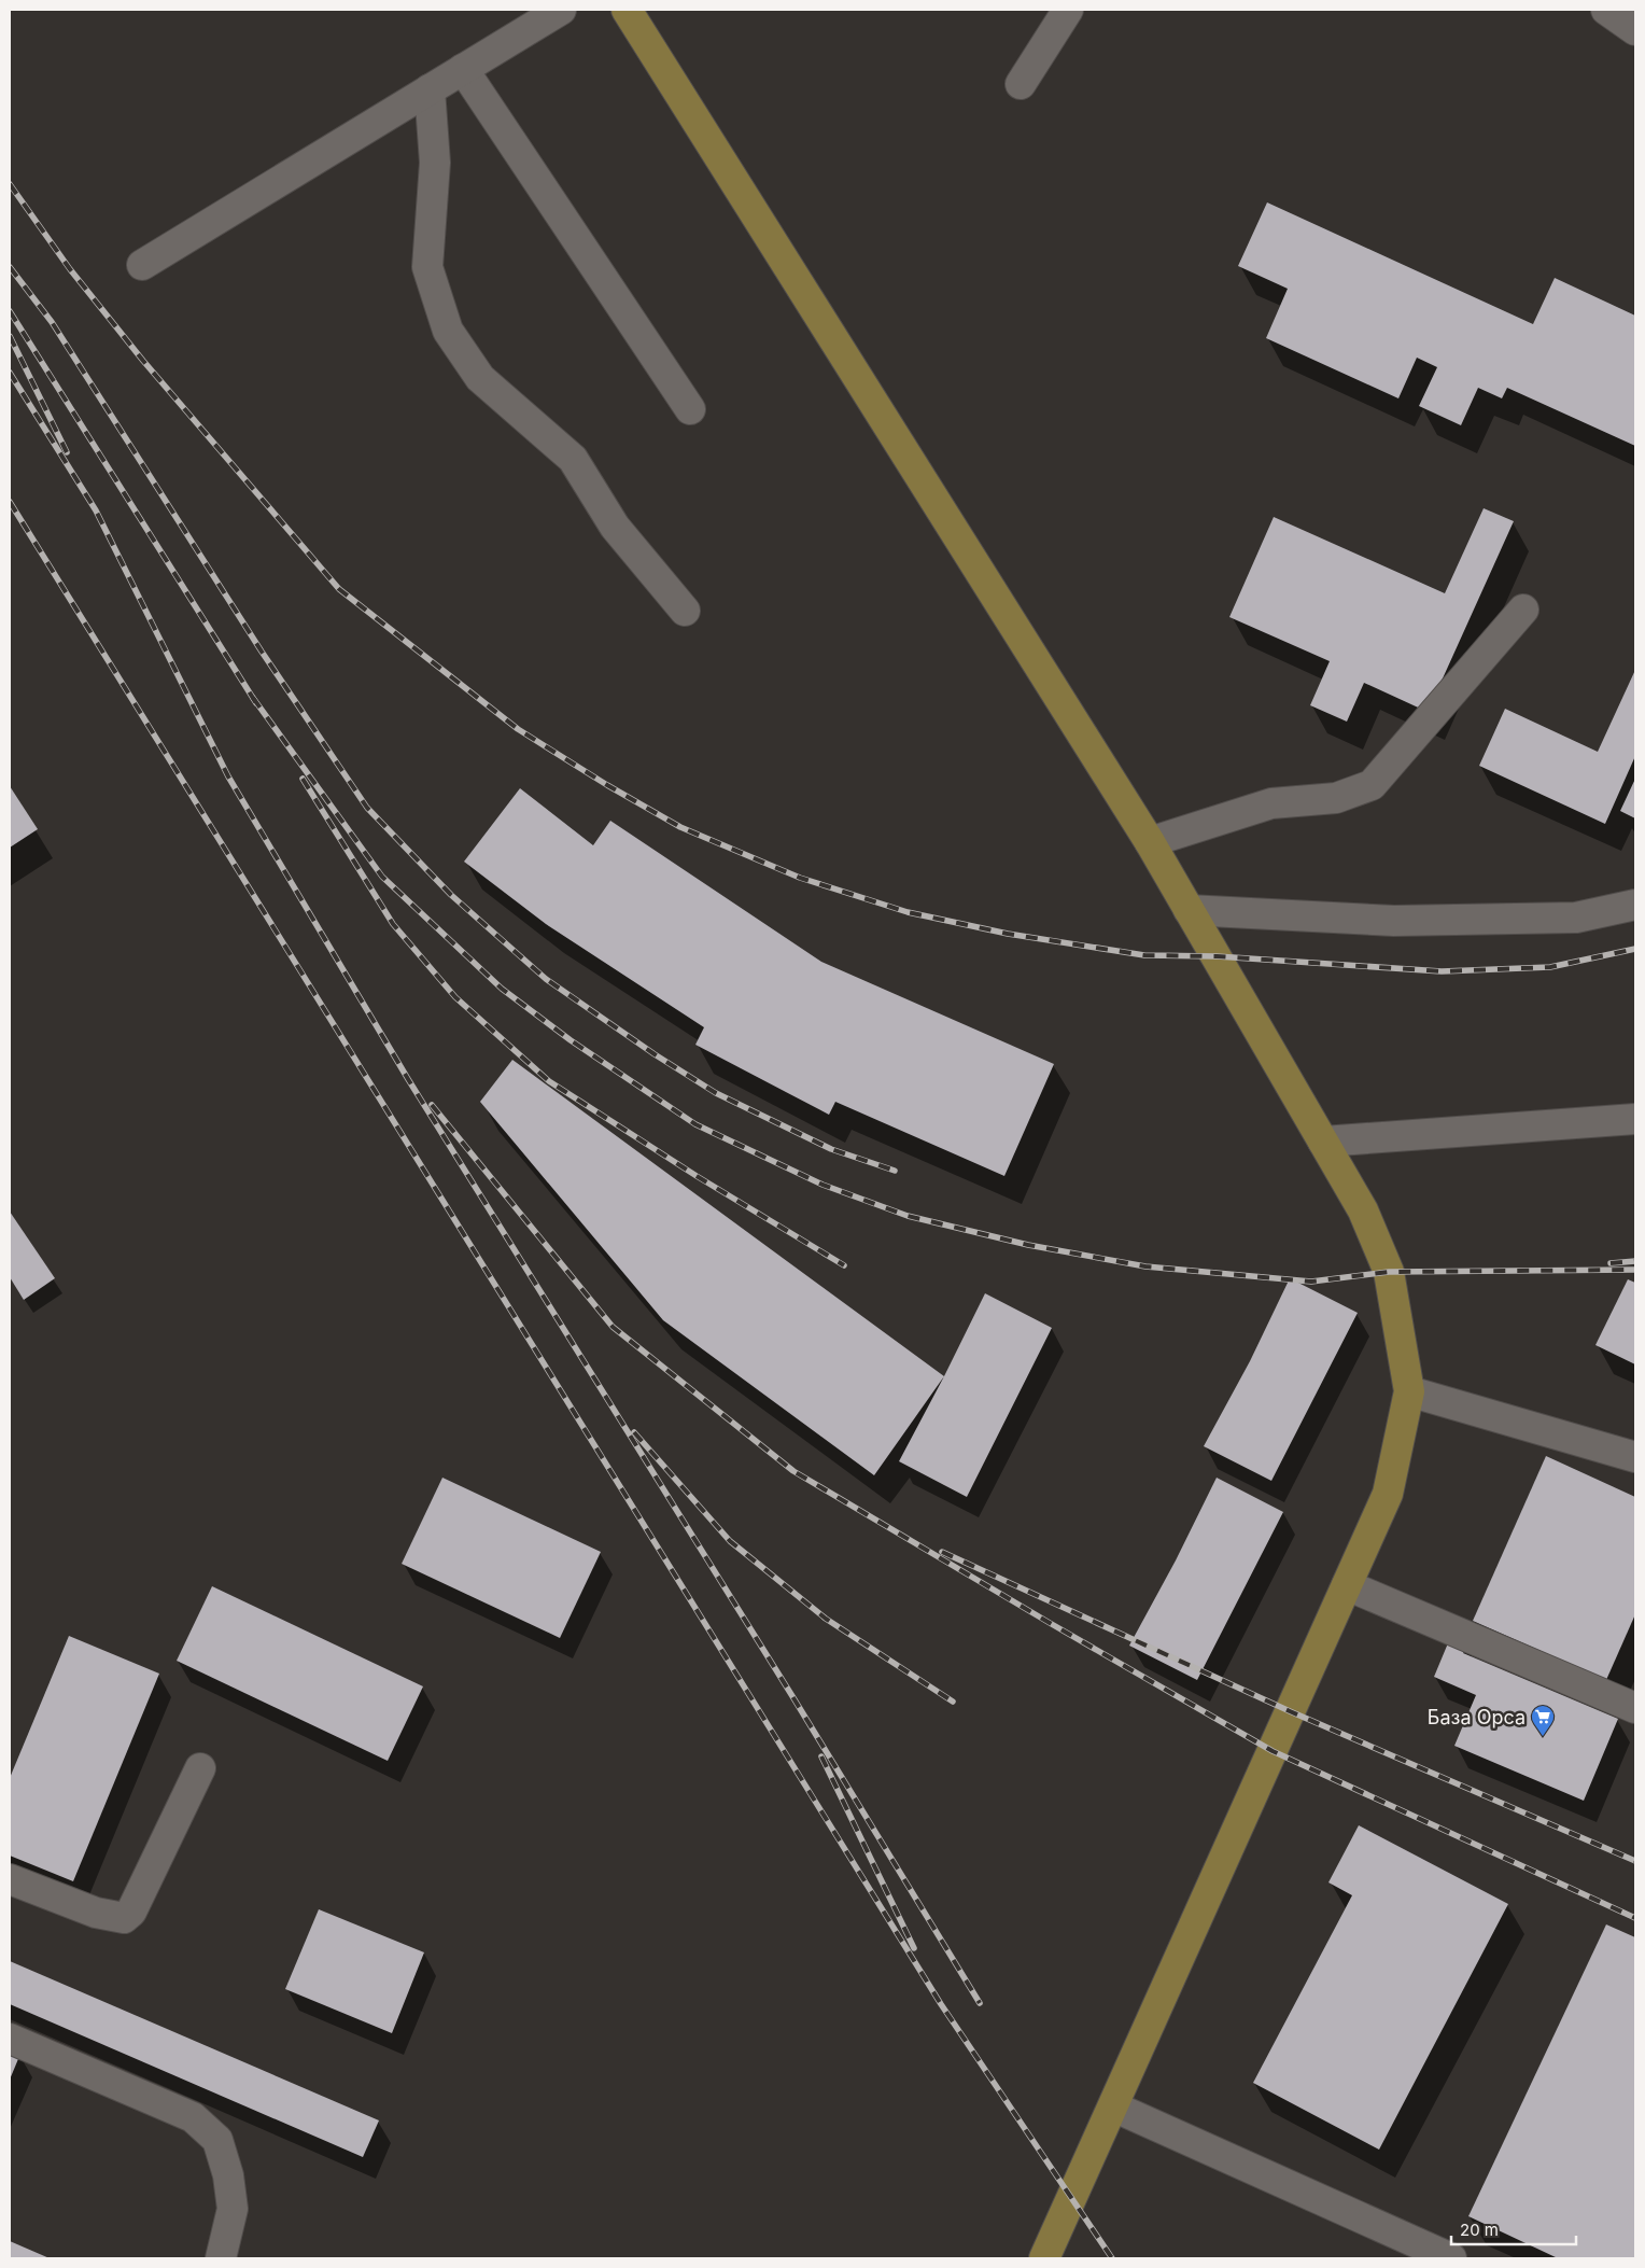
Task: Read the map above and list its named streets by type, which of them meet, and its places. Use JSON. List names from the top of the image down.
{
  "places": {
    "supermarket": ["База Орса"]
  },
  "scale_bar": "20 m"
}
